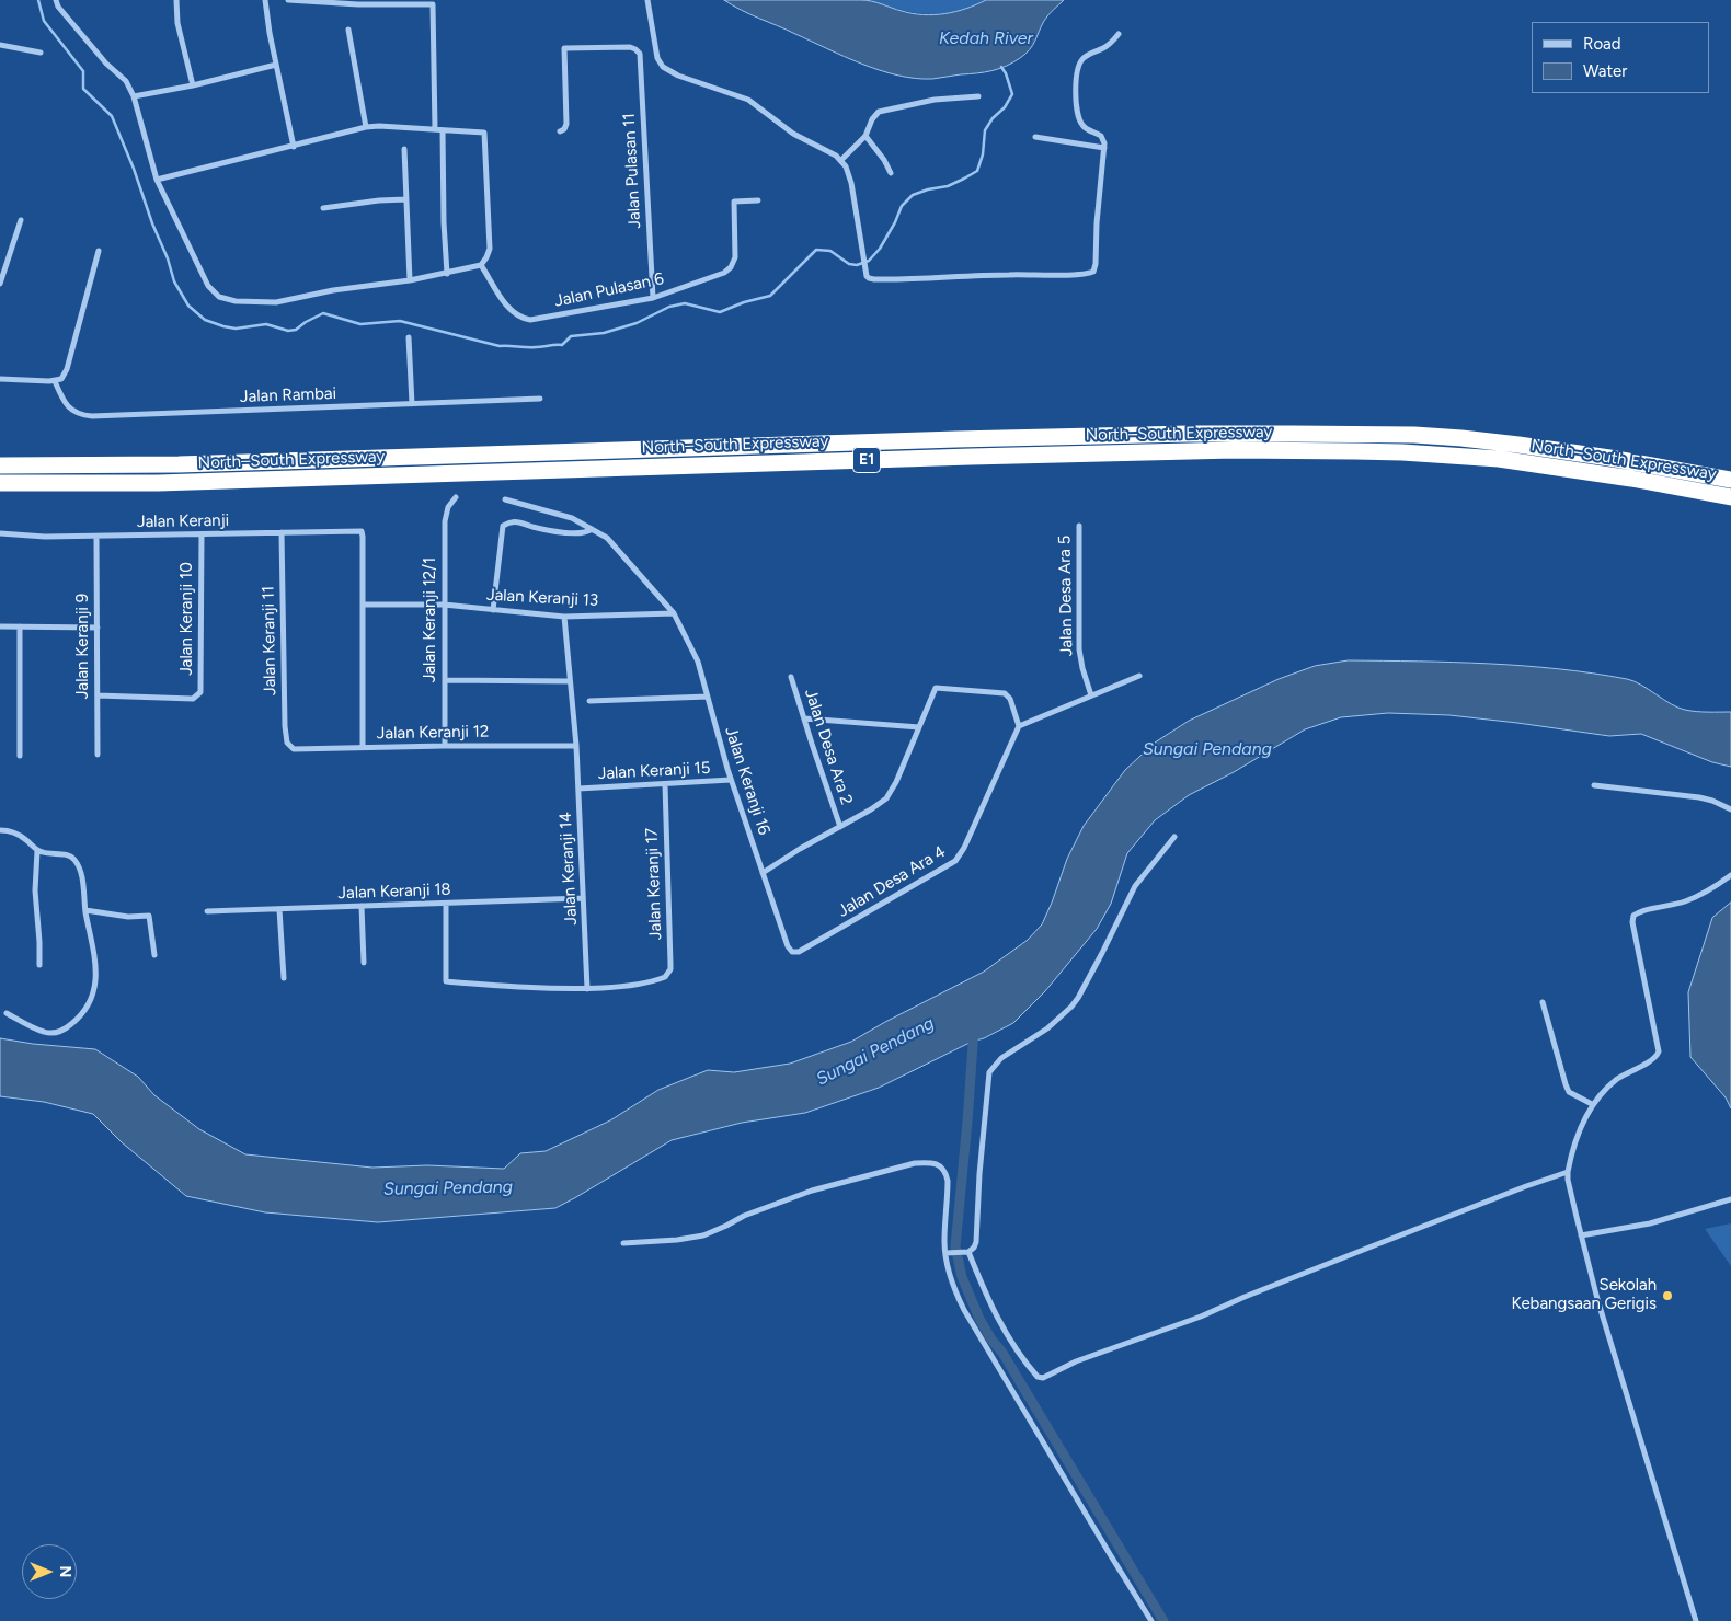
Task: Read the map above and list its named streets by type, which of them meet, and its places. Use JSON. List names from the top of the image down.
{
  "streets": {
    "highway": ["North–South Expressway", "E1"],
    "street": [
      "Jalan Pulasan 11",
      "Jalan Pulasan 6",
      "Jalan Rambai",
      "Jalan Keranji",
      "Jalan Desa Ara 5",
      "Jalan Keranji 13",
      "Jalan Keranji 10",
      "Jalan Keranji 12/1",
      "Jalan Keranji 11",
      "Jalan Keranji 9",
      "Jalan Keranji 12",
      "Jalan Desa Ara 2",
      "Jalan Keranji 15",
      "Jalan Keranji 16",
      "Jalan Keranji 14",
      "Jalan Desa Ara 4",
      "Jalan Keranji 17",
      "Jalan Keranji 18"
    ]
  },
  "crossings": [
    ["Jalan Pulasan 11", "Jalan Pulasan 6"],
    ["Jalan Keranji", "Jalan Keranji 13"],
    ["Jalan Keranji", "Jalan Keranji 10"],
    ["Jalan Keranji", "Jalan Keranji 11"],
    ["Jalan Keranji", "Jalan Keranji 9"],
    ["Jalan Keranji 13", "Jalan Keranji 12/1"],
    ["Jalan Keranji 13", "Jalan Keranji 16"],
    ["Jalan Keranji 13", "Jalan Keranji 14"],
    ["Jalan Keranji 10", "Jalan Keranji 9"],
    ["Jalan Keranji 12/1", "Jalan Keranji 12"],
    ["Jalan Keranji 11", "Jalan Keranji 12"],
    ["Jalan Keranji 12", "Jalan Keranji 14"],
    ["Jalan Keranji 15", "Jalan Keranji 16"],
    ["Jalan Keranji 15", "Jalan Keranji 14"],
    ["Jalan Keranji 15", "Jalan Keranji 17"],
    ["Jalan Keranji 16", "Jalan Desa Ara 4"],
    ["Jalan Keranji 14", "Jalan Keranji 17"],
    ["Jalan Keranji 14", "Jalan Keranji 18"]
  ],
  "water": ["Kedah River", "Sungai Pendang"],
  "places": ["Sekolah Kebangsaan Gerigis"],
  "legend": ["Road", "Water"],
  "north": "right"
}
